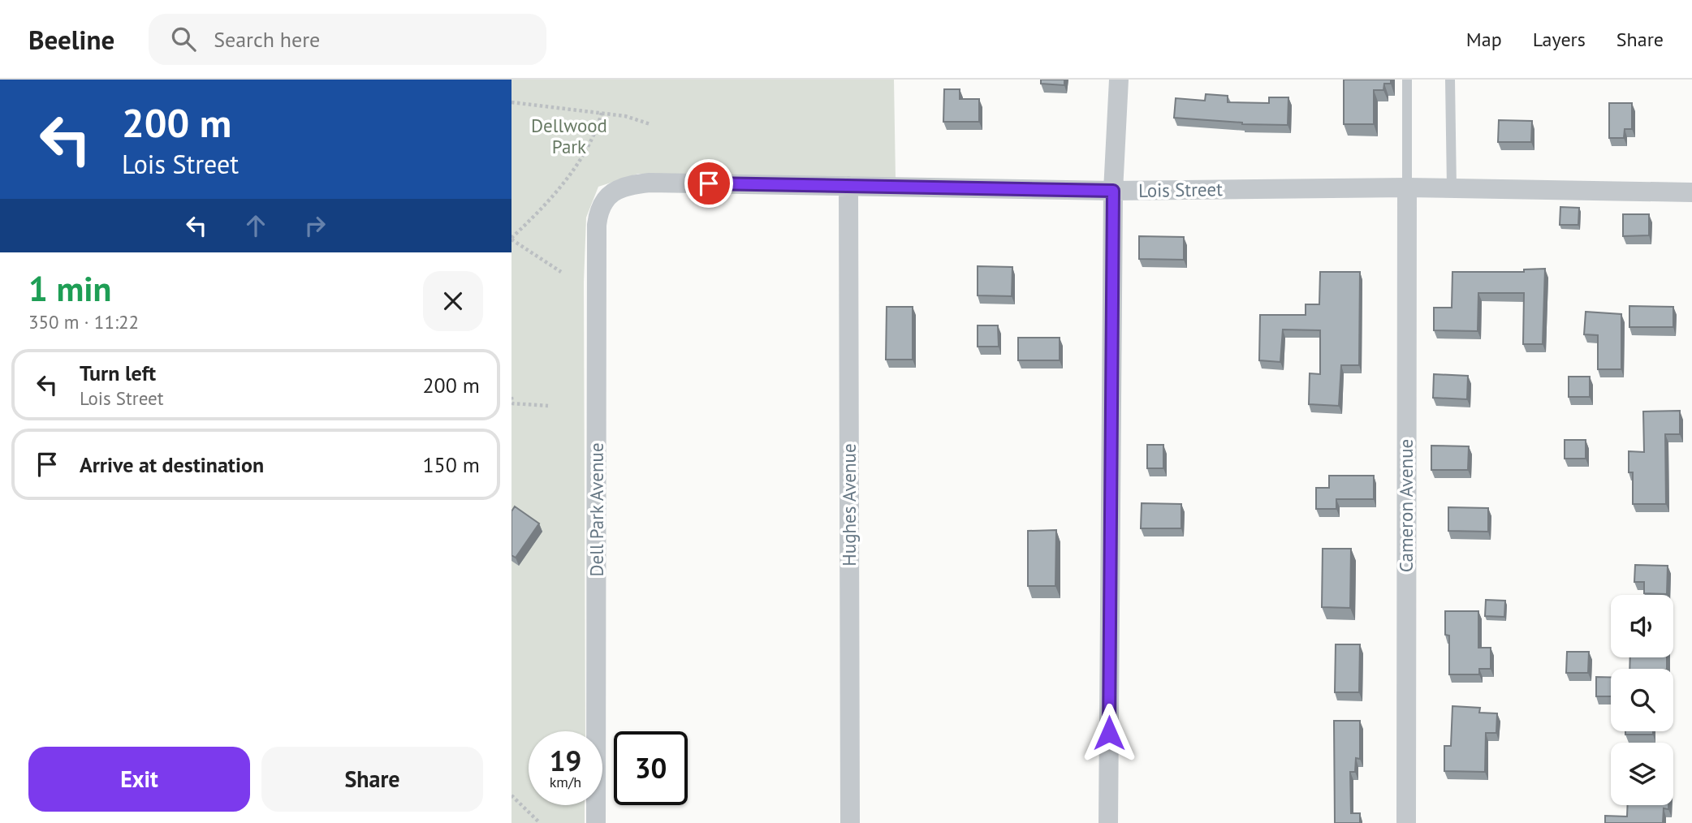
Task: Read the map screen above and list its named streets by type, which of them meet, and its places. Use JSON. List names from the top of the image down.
{
  "streets": {
    "street": [
      "Lois Street",
      "Hughes Avenue",
      "Cameron Avenue",
      "Dell Park Avenue"
    ]
  },
  "crossings": [
    ["Lois Street", "Hughes Avenue"],
    ["Lois Street", "Cameron Avenue"],
    ["Lois Street", "Dell Park Avenue"]
  ],
  "parks": ["Dellwood Park"],
  "page": {
    "header": "Beeline",
    "search": "Search here",
    "nav": ["Map", "Layers", "Share"],
    "turn": ["200 m", "Lois Street"],
    "heading": ["1 min", "350 m · 11:22"],
    "list": [
      {
        "name": "Turn left",
        "note": "Lois Street",
        "value": "200 m"
      },
      {
        "name": "Arrive at destination",
        "value": "150 m"
      }
    ],
    "speed": "19 km/h",
    "limit": "30",
    "buttons": ["Exit", "Share"]
  }
}
